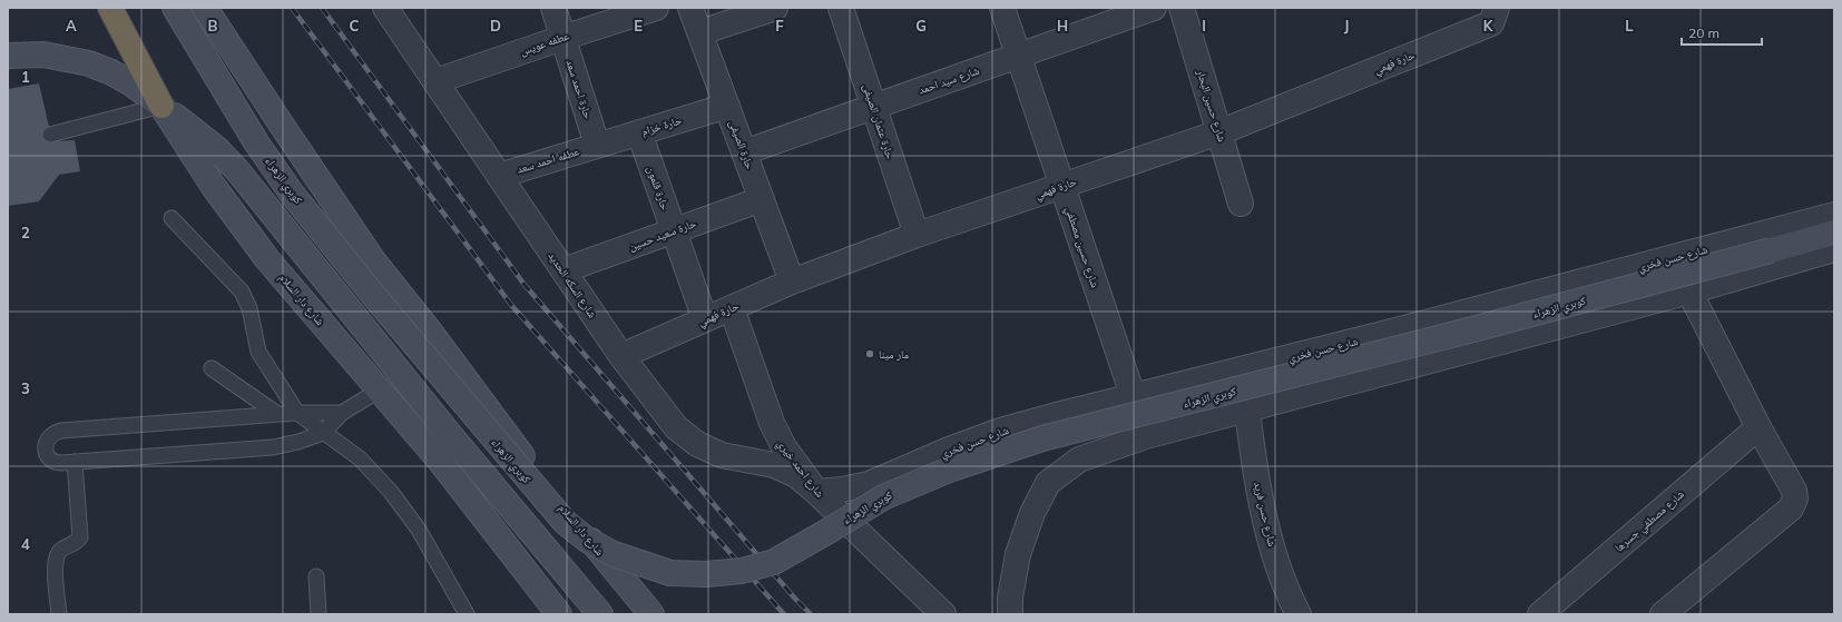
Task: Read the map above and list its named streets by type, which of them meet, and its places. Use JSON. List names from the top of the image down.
{
  "streets": {
    "main road": ["كوبري الزهراء", "شارع دار السلام"],
    "street": [
      "عطفه عويس",
      "حارة فهمي",
      "شارع سيد احمد",
      "حارة احمد سعد",
      "شارع حسين البحار",
      "حارة عثمان الصيفى",
      "حارة خزام",
      "حارة الصيفى",
      "عطفه احمد سعد",
      "حارة قلمون",
      "حارة سعيد حسين",
      "شارع حسين مصطفي",
      "شارع حسن فخري",
      "شارع السكه الحديد",
      "شارع احمد خيري",
      "شارع حسن فريد",
      "شارع مصطفي جسرها"
    ]
  },
  "crossings": [
    ["عطفه عويس", "حارة احمد سعد"],
    ["عطفه عويس", "شارع السكه الحديد"],
    ["حارة فهمي", "شارع حسين البحار"],
    ["حارة فهمي", "حارة عثمان الصيفى"],
    ["حارة فهمي", "حارة الصيفى"],
    ["حارة فهمي", "حارة قلمون"],
    ["حارة فهمي", "شارع حسين مصطفي"],
    ["حارة فهمي", "شارع السكه الحديد"],
    ["حارة فهمي", "شارع احمد خيري"],
    ["شارع سيد احمد", "حارة عثمان الصيفى"],
    ["شارع سيد احمد", "حارة الصيفى"],
    ["شارع سيد احمد", "شارع حسين مصطفي"],
    ["حارة احمد سعد", "حارة خزام"],
    ["حارة احمد سعد", "عطفه احمد سعد"],
    ["حارة خزام", "حارة الصيفى"],
    ["حارة خزام", "عطفه احمد سعد"],
    ["حارة خزام", "حارة قلمون"],
    ["حارة الصيفى", "حارة سعيد حسين"],
    ["عطفه احمد سعد", "شارع السكه الحديد"],
    ["حارة قلمون", "حارة سعيد حسين"],
    ["حارة سعيد حسين", "شارع السكه الحديد"],
    ["شارع حسين مصطفي", "شارع حسن فخري"],
    ["شارع حسن فخري", "شارع السكه الحديد"],
    ["شارع حسن فخري", "شارع احمد خيري"],
    ["شارع السكه الحديد", "شارع احمد خيري"]
  ],
  "places": ["مار مينا"],
  "scale_bar": "20 m",
  "grid": {
    "columns": [
      "A",
      "B",
      "C",
      "D",
      "E",
      "F",
      "G",
      "H",
      "I",
      "J",
      "K",
      "L"
    ],
    "rows": [
      "1",
      "2",
      "3",
      "4"
    ]
  }
}
